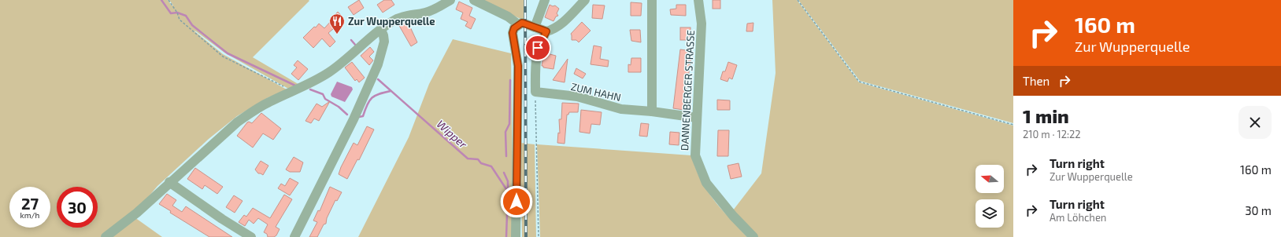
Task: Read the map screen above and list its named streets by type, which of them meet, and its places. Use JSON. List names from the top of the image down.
{
  "streets": {
    "street": ["DANNENBERGER STRASSE", "ZUM HAHN"]
  },
  "crossings": [
    ["DANNENBERGER STRASSE", "ZUM HAHN"]
  ],
  "water": ["Wipper"],
  "places": {
    "restaurant": ["Zur Wupperquelle"]
  },
  "north": "left",
  "page": {
    "turn": ["160 m", "Zur Wupperquelle"],
    "then": "Then",
    "heading": ["1 min", "210 m · 12:22"],
    "list": [
      {
        "name": "Turn right",
        "note": "Zur Wupperquelle",
        "value": "160 m"
      },
      {
        "name": "Turn right",
        "note": "Am Löhchen",
        "value": "30 m"
      }
    ],
    "speed": "27 km/h",
    "limit": "30"
  }
}
